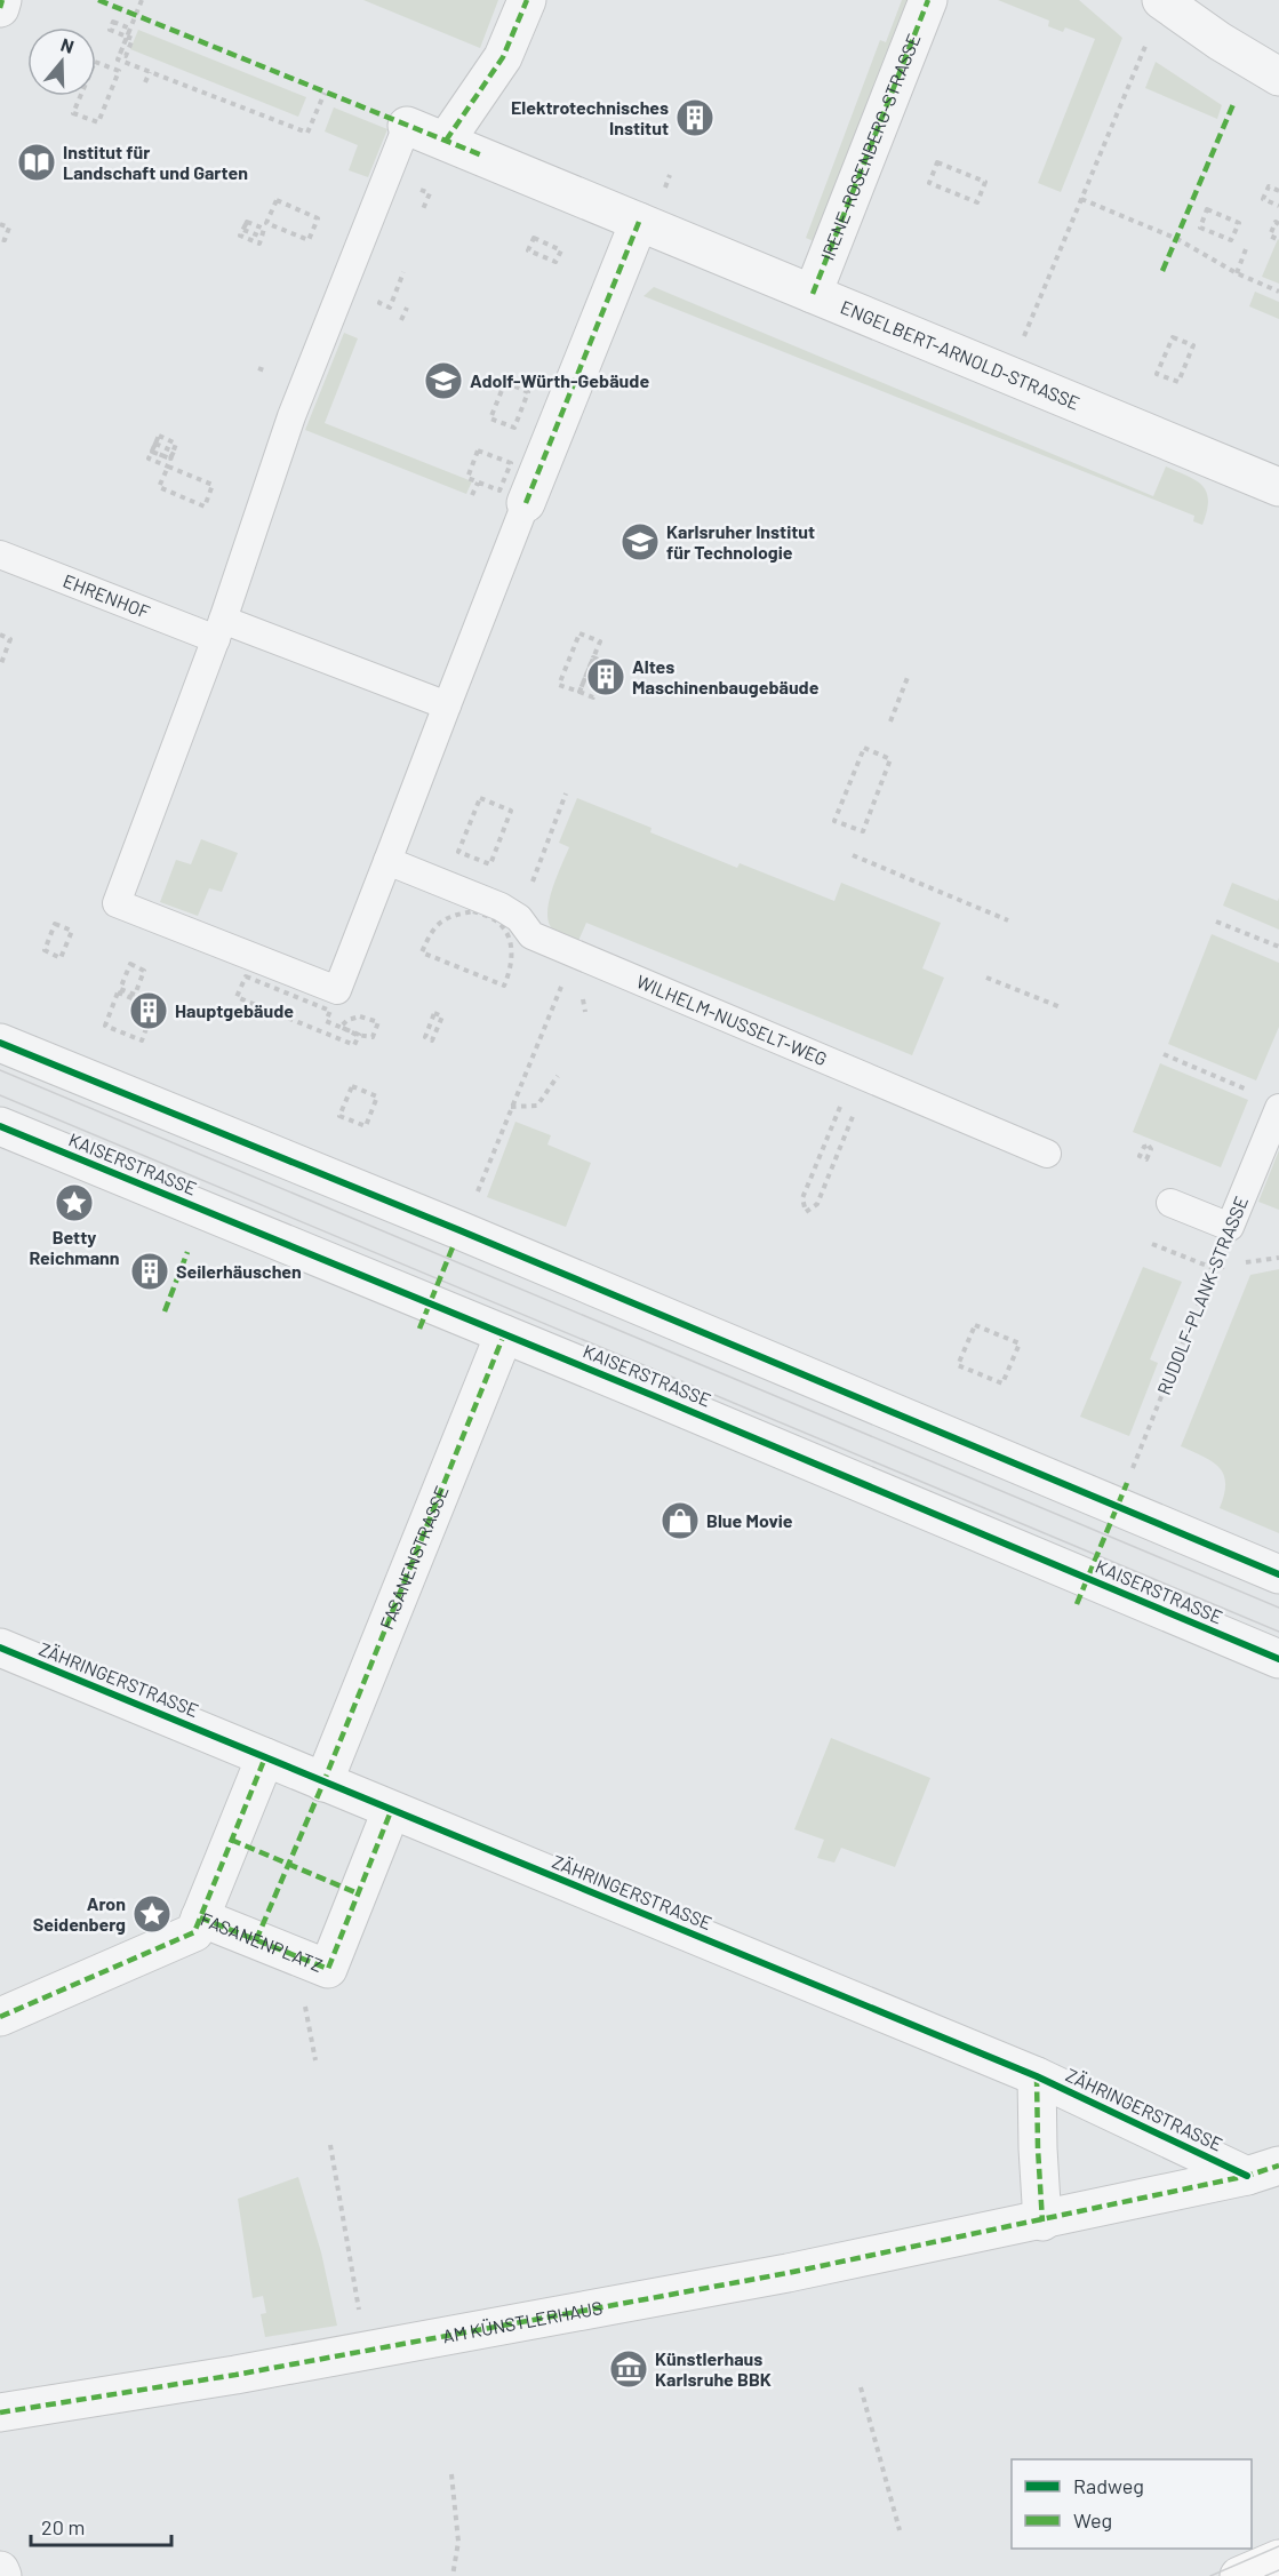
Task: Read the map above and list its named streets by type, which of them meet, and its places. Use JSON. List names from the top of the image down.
{
  "streets": {
    "street": [
      "IRENE-ROSENBERG-STRASSE",
      "ENGELBERT-ARNOLD-STRASSE",
      "KAISERSTRASSE",
      "FASANENSTRASSE",
      "ZÄHRINGERSTRASSE",
      "FASANENPLATZ",
      "AM KÜNSTLERHAUS"
    ],
    "lane": ["EHRENHOF", "WILHELM-NUSSELT-WEG", "RUDOLF-PLANK-STRASSE"]
  },
  "crossings": [
    ["IRENE-ROSENBERG-STRASSE", "ENGELBERT-ARNOLD-STRASSE"],
    ["KAISERSTRASSE", "FASANENSTRASSE"],
    ["FASANENSTRASSE", "ZÄHRINGERSTRASSE"],
    ["ZÄHRINGERSTRASSE", "FASANENPLATZ"],
    ["ZÄHRINGERSTRASSE", "AM KÜNSTLERHAUS"]
  ],
  "places": {
    "building": [
      "Elektrotechnisches Institut",
      "Altes Maschinenbaugebäude",
      "Hauptgebäude",
      "Seilerhäuschen"
    ],
    "library": ["Institut für Landschaft und Garten"],
    "school or university": ["Adolf-Würth-Gebäude", "Karlsruher Institut für Technologie"],
    "place": ["Betty Reichmann", "Aron Seidenberg"],
    "shop": ["Blue Movie"],
    "museum": ["Künstlerhaus Karlsruhe BBK"]
  },
  "legend": ["Radweg", "Weg"],
  "scale_bar": "20 m",
  "north": "top"
}
